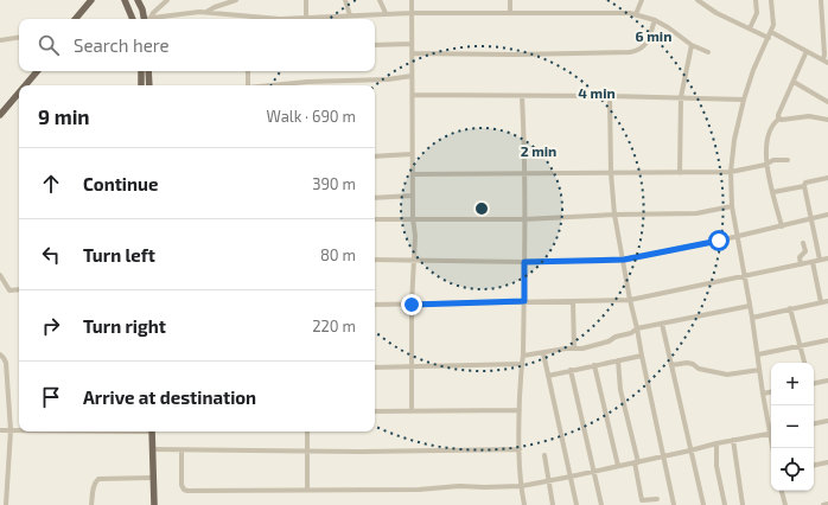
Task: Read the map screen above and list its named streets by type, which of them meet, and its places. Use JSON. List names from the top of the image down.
{
  "page": {
    "search": "Search here",
    "heading": ["9 min", "Walk · 690 m"],
    "list": [
      ["Continue", "390 m"],
      ["Turn left", "80 m"],
      ["Turn right", "220 m"],
      "Arrive at destination"
    ],
    "map_buttons": ["+", "−"]
  },
  "rings": ["6 min", "4 min", "2 min"]
}
